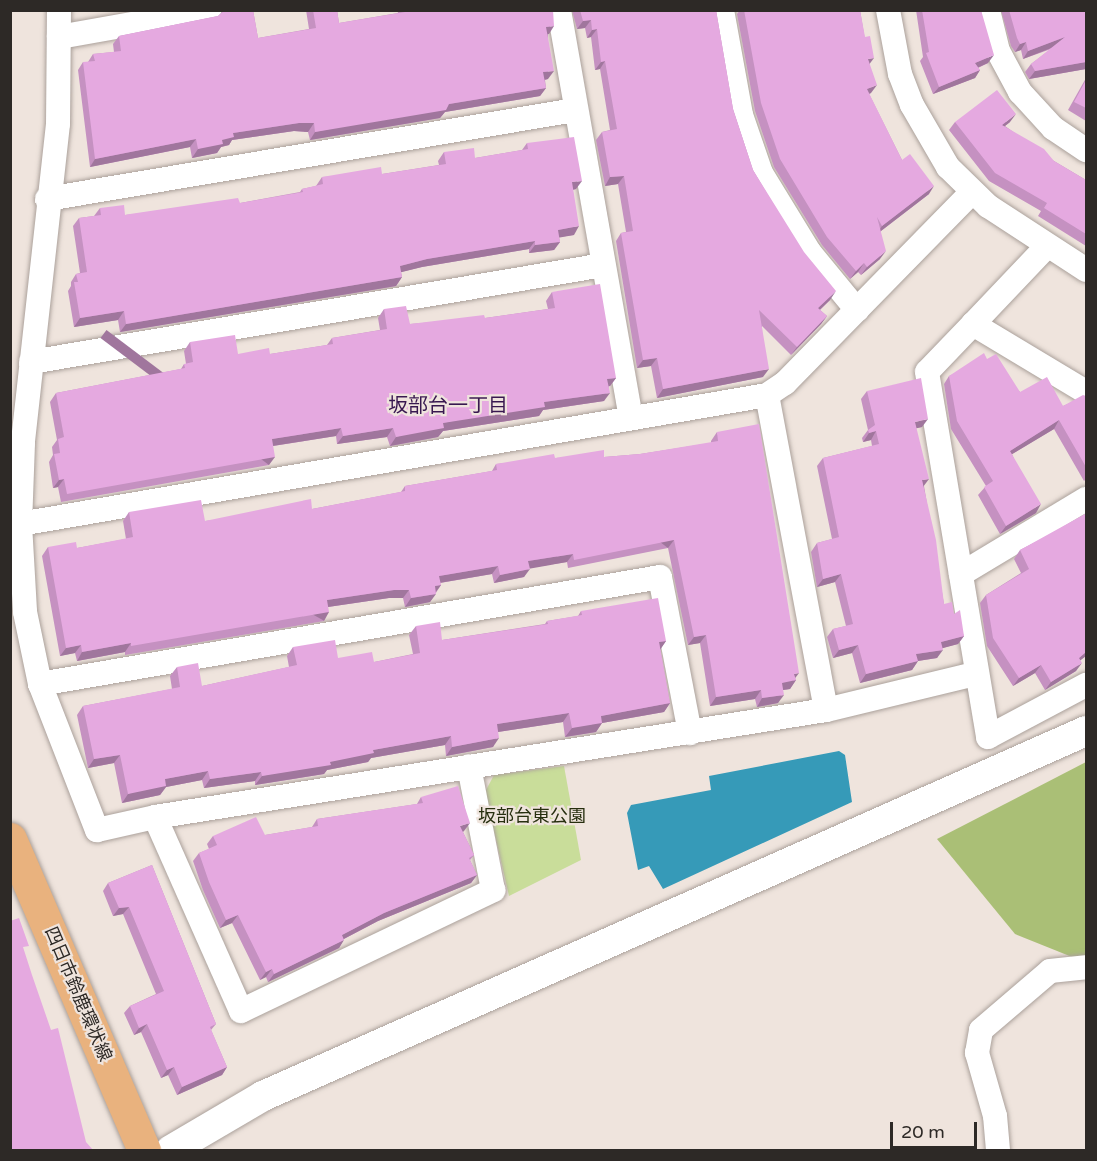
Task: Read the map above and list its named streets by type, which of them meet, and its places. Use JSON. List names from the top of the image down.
{
  "streets": {
    "main road": ["四日市鈴鹿環状線"]
  },
  "districts": ["坂部台一丁目"],
  "parks": ["坂部台東公園"],
  "scale_bar": "20 m"
}
